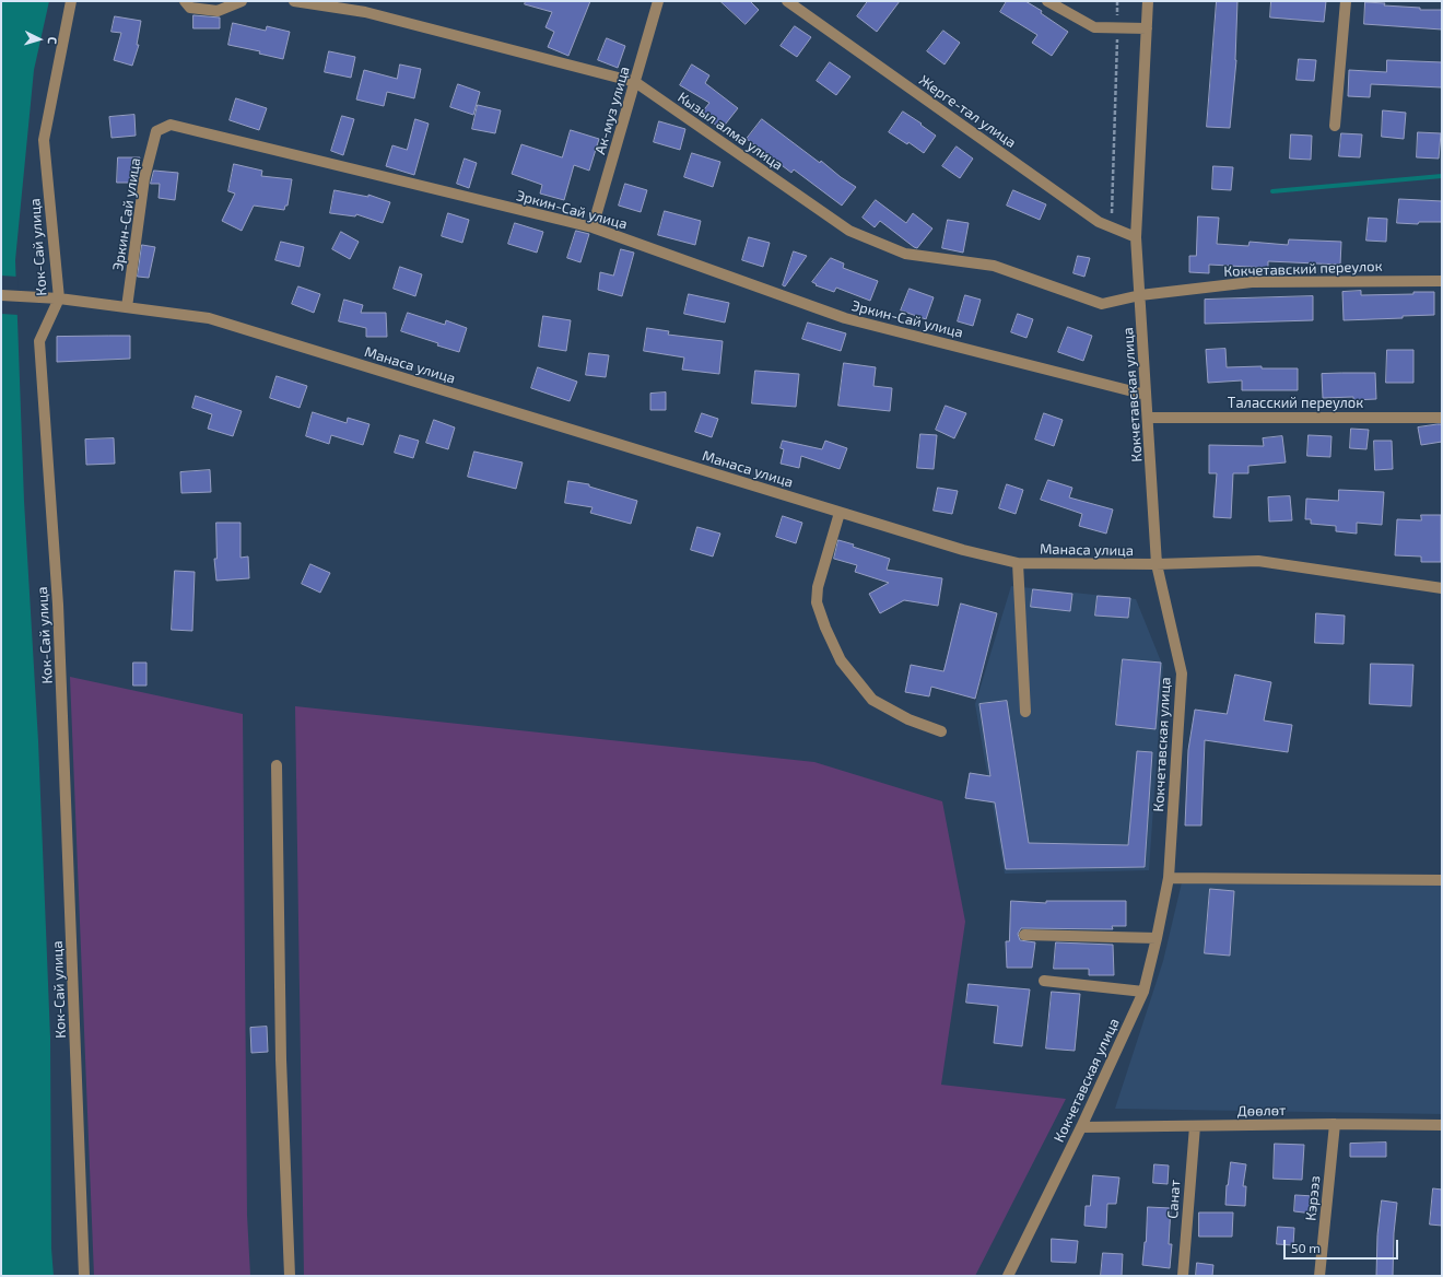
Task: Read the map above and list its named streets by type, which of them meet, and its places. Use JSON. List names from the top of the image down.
{
  "streets": {
    "street": [
      "Ак-муз улица",
      "Жерге-тал улица",
      "Кызыл алма улица",
      "Эркин-Сай улица",
      "Кок-Сай улица",
      "Кокчетавский переулок",
      "Манаса улица",
      "Кокчетавская улица",
      "Таласский переулок",
      "Дөөлөт",
      "Кэрээз",
      "Санат"
    ]
  },
  "crossings": [
    ["Ак-муз улица", "Кызыл алма улица"],
    ["Ак-муз улица", "Эркин-Сай улица"],
    ["Жерге-тал улица", "Кокчетавская улица"],
    ["Кызыл алма улица", "Кокчетавский переулок"],
    ["Кызыл алма улица", "Кокчетавская улица"],
    ["Эркин-Сай улица", "Манаса улица"],
    ["Эркин-Сай улица", "Кокчетавская улица"],
    ["Кок-Сай улица", "Манаса улица"],
    ["Кокчетавский переулок", "Кокчетавская улица"],
    ["Манаса улица", "Кокчетавская улица"],
    ["Кокчетавская улица", "Таласский переулок"],
    ["Кокчетавская улица", "Дөөлөт"],
    ["Дөөлөт", "Кэрээз"],
    ["Дөөлөт", "Санат"]
  ],
  "scale_bar": "50 m",
  "north": "right"
}
